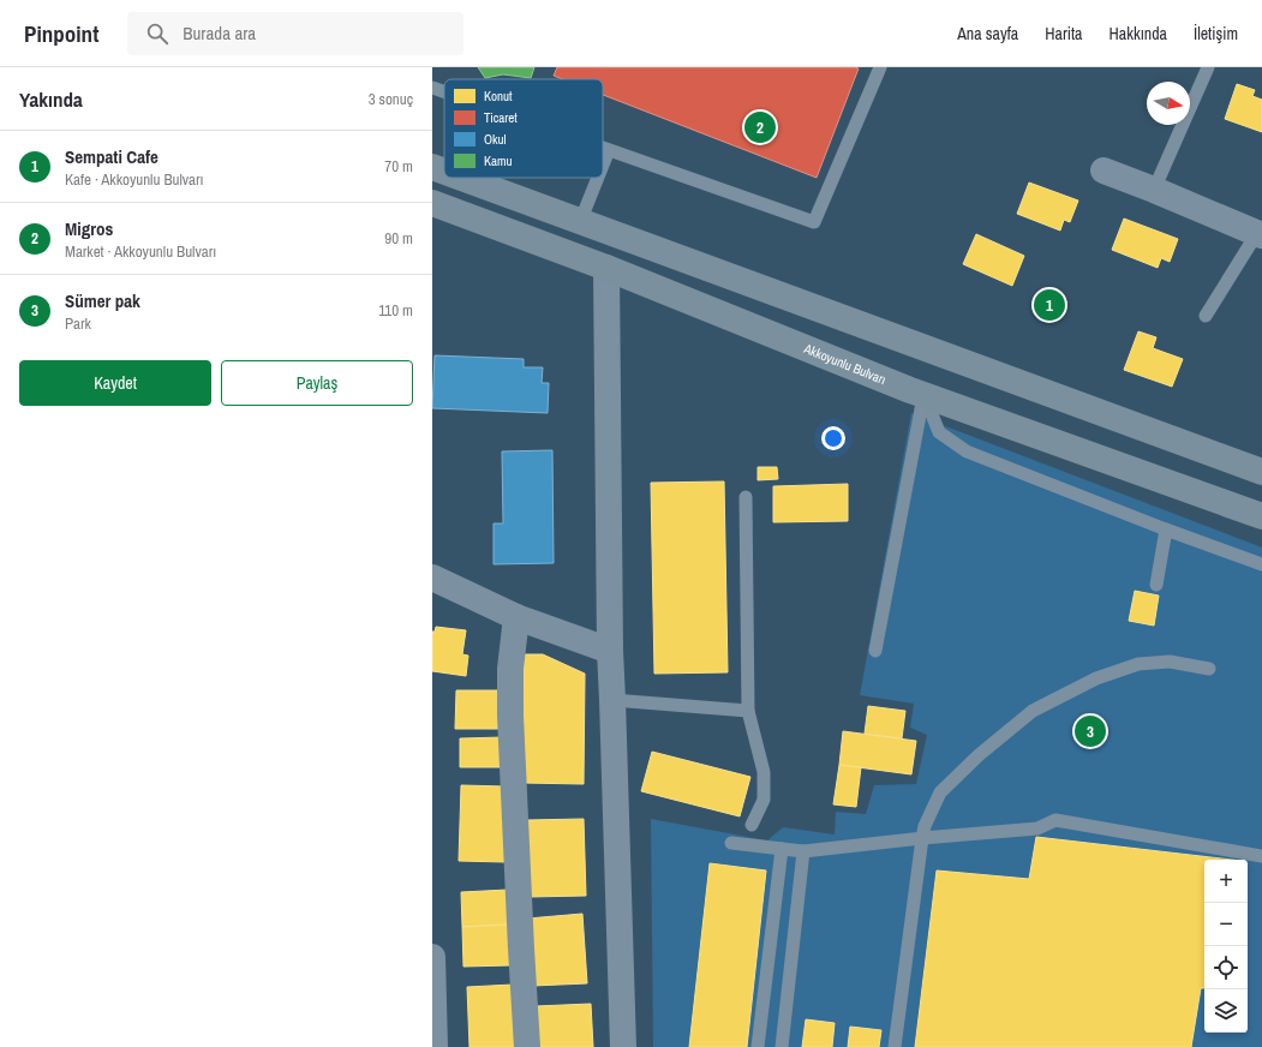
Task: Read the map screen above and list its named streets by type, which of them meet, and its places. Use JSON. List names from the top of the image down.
{
  "streets": {
    "main road": ["Akkoyunlu Bulvarı"]
  },
  "legend": [
    "Konut",
    "Ticaret",
    "Okul",
    "Kamu"
  ],
  "north": "right",
  "page": {
    "header": "Pinpoint",
    "search": "Burada ara",
    "nav": [
      "Ana sayfa",
      "Harita",
      "Hakkında",
      "İletişim"
    ],
    "heading": ["Yakında", "3 sonuç"],
    "pins": ["2", "1", "3"],
    "list": [
      {
        "mark": "1",
        "name": "Sempati Cafe",
        "note": "Kafe · Akkoyunlu Bulvarı",
        "value": "70 m"
      },
      {
        "mark": "2",
        "name": "Migros",
        "note": "Market · Akkoyunlu Bulvarı",
        "value": "90 m"
      },
      {
        "mark": "3",
        "name": "Sümer pak",
        "note": "Park",
        "value": "110 m"
      }
    ],
    "buttons": ["Kaydet", "Paylaş"],
    "map_buttons": ["+", "−"]
  }
}
